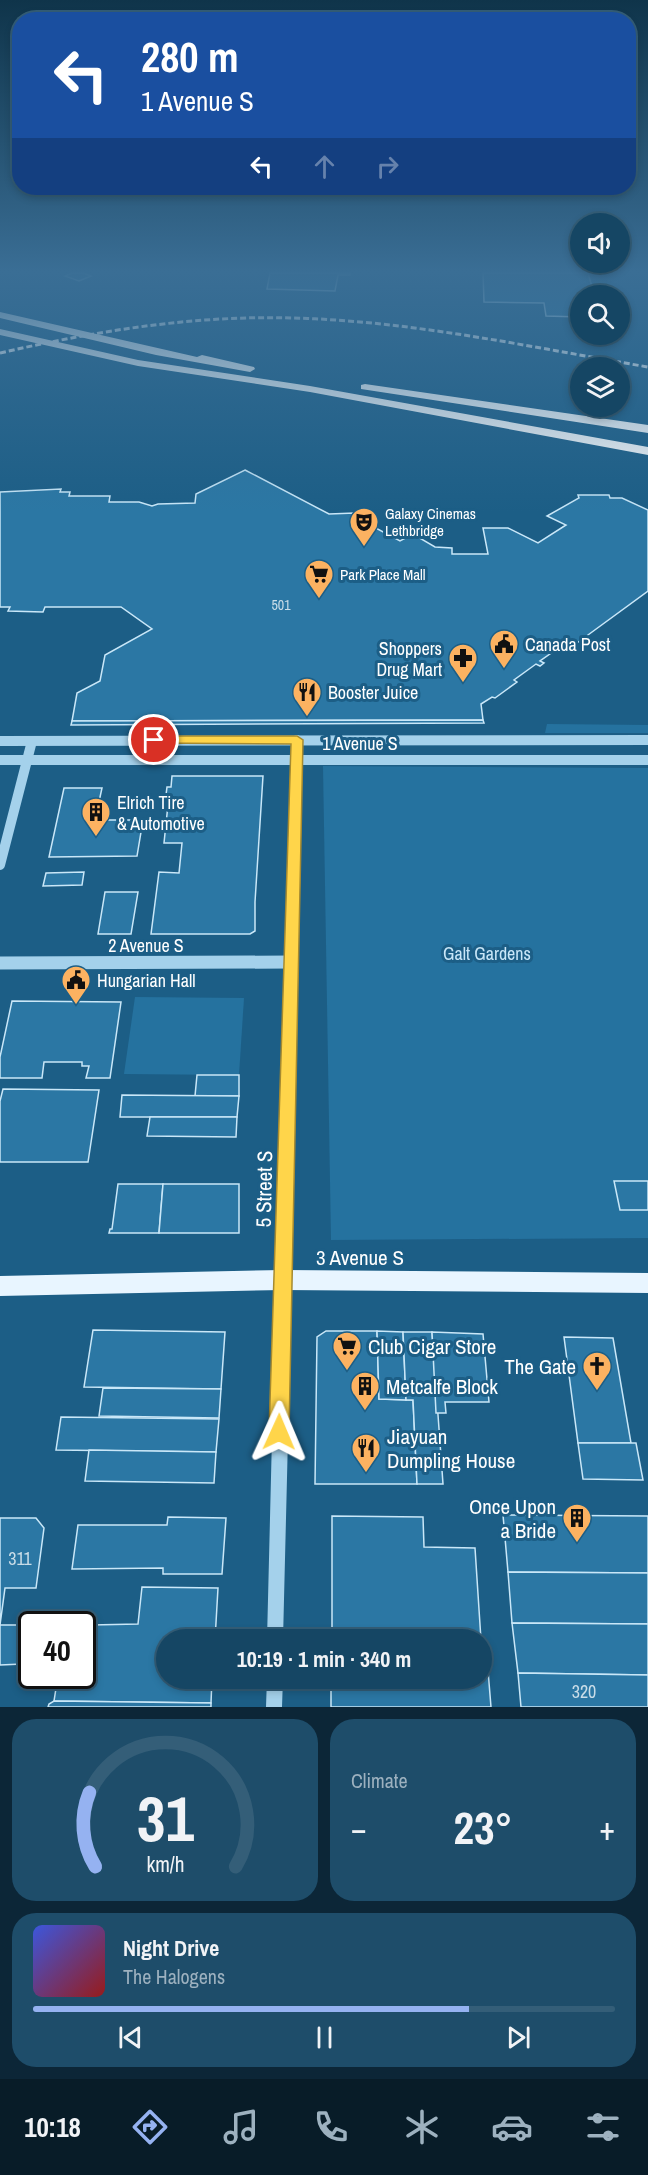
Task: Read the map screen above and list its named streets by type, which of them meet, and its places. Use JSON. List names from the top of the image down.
{
  "streets": {
    "main road": ["3 Avenue S"],
    "street": ["1 Avenue S", "2 Avenue S", "5 Street S"]
  },
  "crossings": [
    ["1 Avenue S", "5 Street S"],
    ["2 Avenue S", "5 Street S"],
    ["5 Street S", "3 Avenue S"]
  ],
  "parks": ["Galt Gardens"],
  "places": {
    "theatre": ["Galaxy Cinemas Lethbridge"],
    "supermarket": ["Park Place Mall", "Club Cigar Store"],
    "public building": ["Canada Post", "Hungarian Hall"],
    "pharmacy": ["Shoppers Drug Mart"],
    "restaurant": ["Booster Juice", "Jiayuan Dumpling House"],
    "building": ["Elrich Tire & Automotive", "Metcalfe Block", "Once Upon a Bride"],
    "church": ["The Gate"]
  },
  "house_numbers": ["501", "311", "320"],
  "page": {
    "turn": ["280 m", "1 Avenue S"],
    "limit": "40",
    "trip": "10:19 · 1 min · 340 m",
    "tile": "Climate",
    "heat": ["−", "23°", "+"],
    "song": ["Night Drive", "The Halogens"],
    "tabs": "10:18",
    "gauge": ["31", "km/h"]
  }
}
